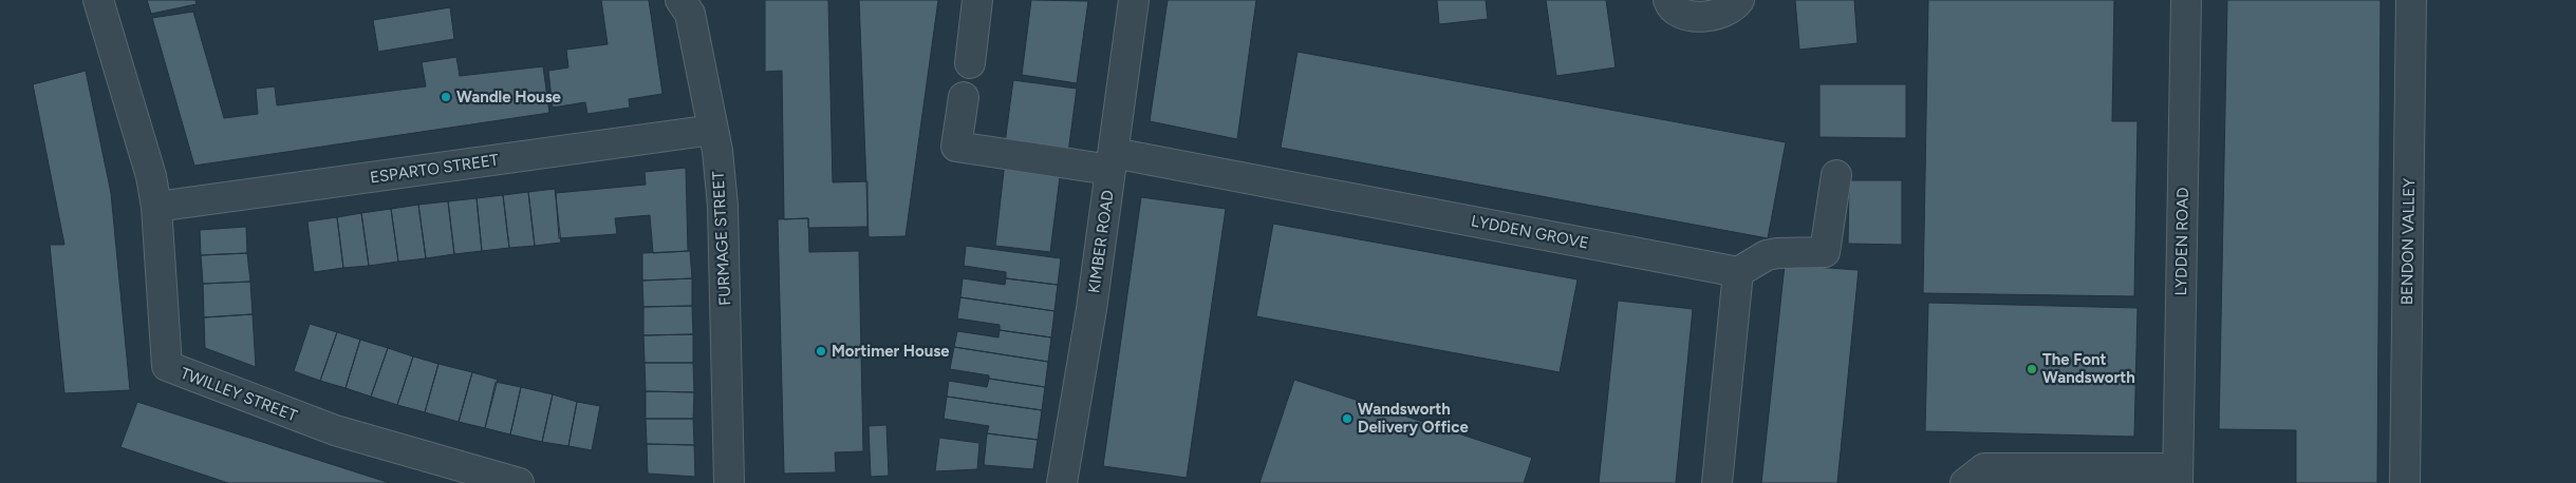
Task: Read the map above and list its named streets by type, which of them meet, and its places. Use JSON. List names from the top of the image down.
{
  "streets": {
    "street": [
      "ESPARTO STREET",
      "LYDDEN GROVE",
      "FURMAGE STREET",
      "KIMBER ROAD",
      "LYDDEN ROAD",
      "BENDON VALLEY",
      "TWILLEY STREET"
    ]
  },
  "crossings": [
    ["ESPARTO STREET", "FURMAGE STREET"],
    ["ESPARTO STREET", "TWILLEY STREET"],
    ["LYDDEN GROVE", "KIMBER ROAD"]
  ],
  "places": [
    "Wandle House",
    "Mortimer House",
    "The Font Wandsworth",
    "Wandsworth Delivery Office"
  ]
}
